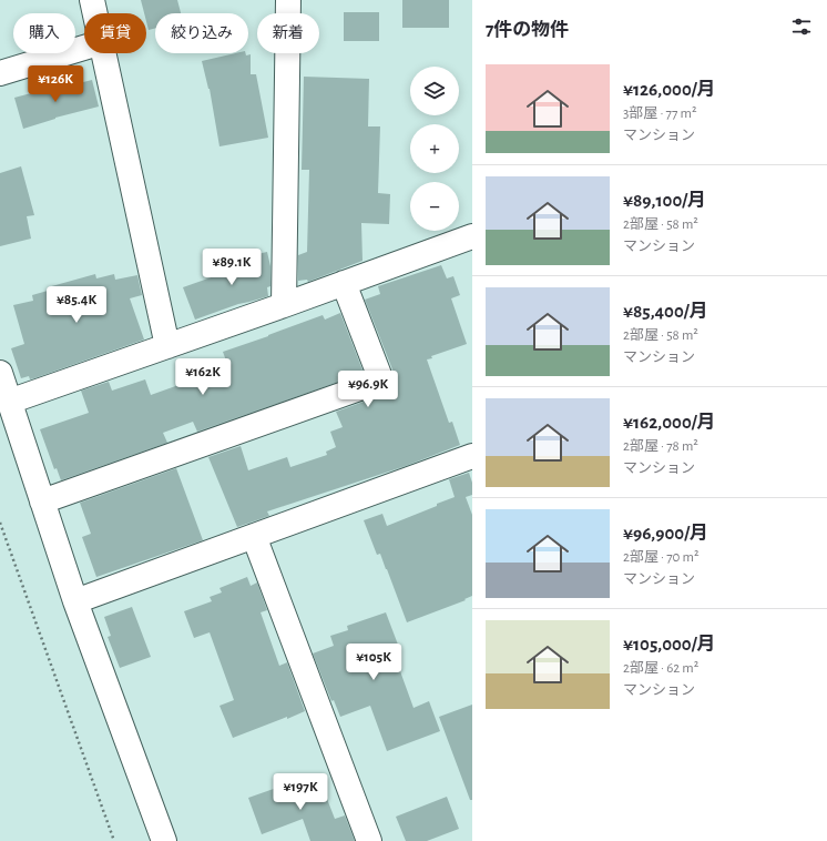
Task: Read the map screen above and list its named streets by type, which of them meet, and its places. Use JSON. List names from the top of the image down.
{
  "page": {
    "heading": "7件の物件",
    "chip": [
      "購入",
      "賃貸",
      "絞り込み",
      "新着"
    ],
    "list": [
      {
        "name": "¥126,000/月",
        "note": "3部屋 · 77 m² · マンション"
      },
      {
        "name": "¥89,100/月",
        "note": "2部屋 · 58 m² · マンション"
      },
      {
        "name": "¥85,400/月",
        "note": "2部屋 · 58 m² · マンション"
      },
      {
        "name": "¥162,000/月",
        "note": "2部屋 · 78 m² · マンション"
      },
      {
        "name": "¥96,900/月",
        "note": "2部屋 · 70 m² · マンション"
      },
      {
        "name": "¥105,000/月",
        "note": "2部屋 · 62 m² · マンション"
      }
    ],
    "price": [
      "¥126K",
      "¥89.1K",
      "¥85.4K",
      "¥162K",
      "¥96.9K",
      "¥105K",
      "¥197K"
    ],
    "map_buttons": ["+", "−"]
  }
}
